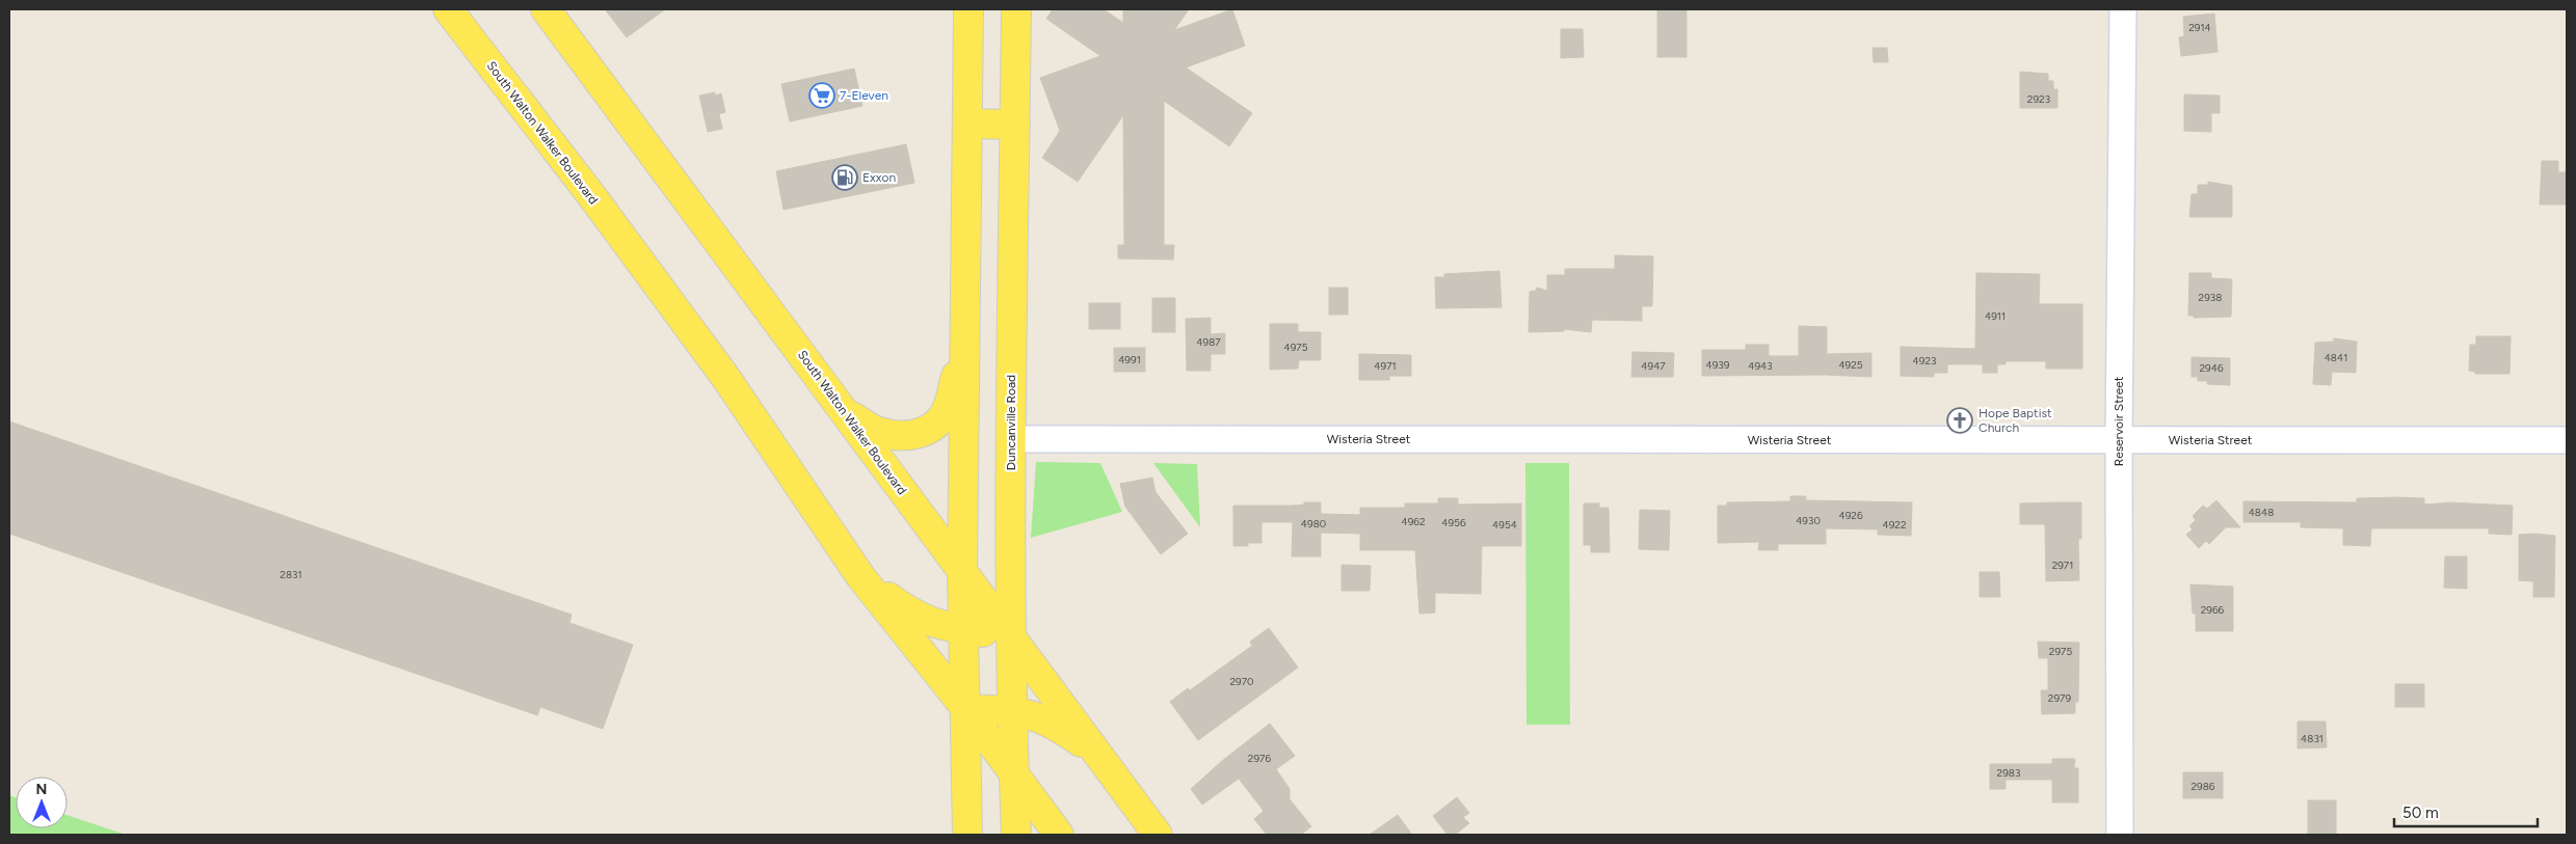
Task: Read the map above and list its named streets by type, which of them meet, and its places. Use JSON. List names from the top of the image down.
{
  "streets": {
    "main road": ["South Walton Walker Boulevard", "Duncanville Road"],
    "street": ["Reservoir Street", "Wisteria Street"]
  },
  "crossings": [
    ["South Walton Walker Boulevard", "Duncanville Road"],
    ["Reservoir Street", "Wisteria Street"],
    ["Duncanville Road", "Wisteria Street"]
  ],
  "places": {
    "supermarket": ["7-Eleven"],
    "fuel station": ["Exxon"],
    "church": ["Hope Baptist Church"]
  },
  "house_numbers": [
    "2914",
    "2923",
    "2938",
    "4911",
    "4987",
    "4975",
    "4841",
    "4991",
    "4923",
    "4939",
    "4925",
    "4971",
    "4947",
    "4943",
    "2946",
    "4848",
    "4926",
    "4930",
    "4962",
    "4956",
    "4980",
    "4954",
    "4922",
    "2971",
    "2831",
    "2966",
    "2975",
    "2970",
    "2979",
    "4831",
    "2976",
    "2983",
    "2986"
  ],
  "scale_bar": "50 m",
  "north": "top"
}
